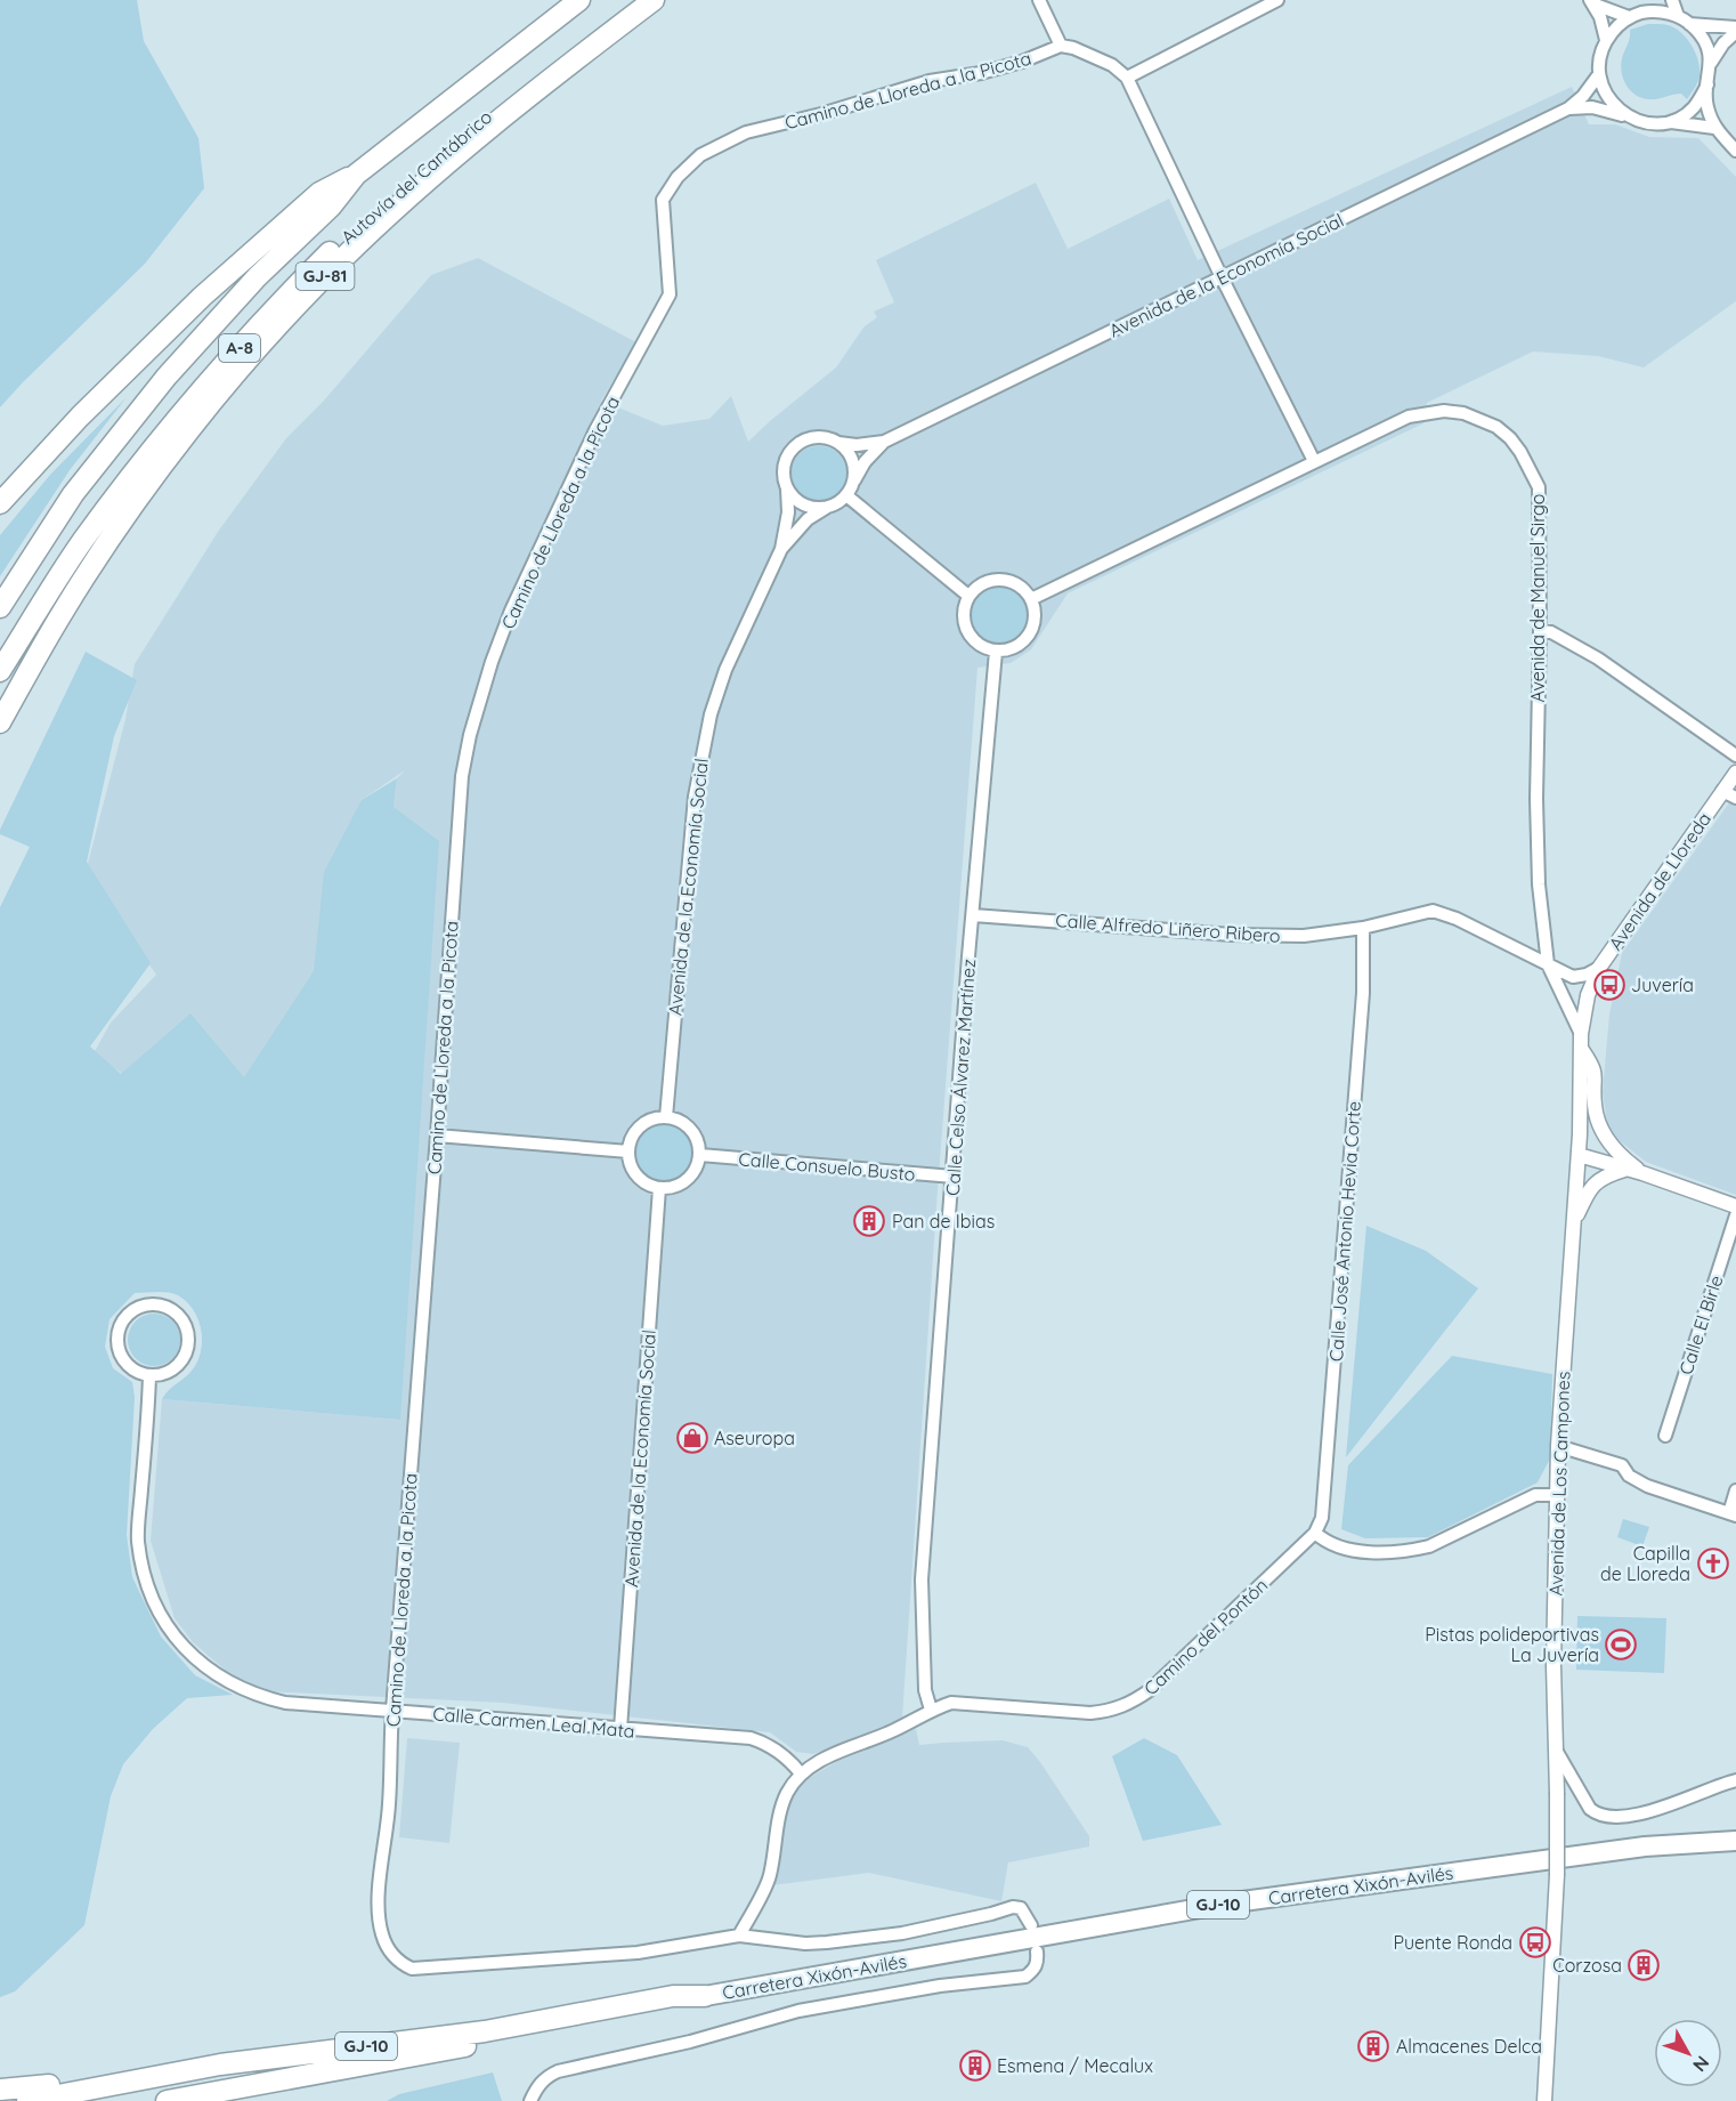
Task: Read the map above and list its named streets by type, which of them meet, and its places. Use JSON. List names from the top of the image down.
{
  "streets": {
    "highway": [
      "Autovía del Cantábrico",
      "GJ-81",
      "A-8",
      "Carretera Xixón-Avilés",
      "GJ-10"
    ],
    "street": [
      "Camino de Lloreda a la Picota",
      "Avenida de la Economía Social",
      "Avenida de Manuel Sirgo",
      "Avenida de Lloreda",
      "Calle Alfredo Liñero Ribero",
      "Calle Celso Álvarez Martínez",
      "Calle Consuelo Busto",
      "Calle José Antonio Hevia Corte",
      "Calle El Birle",
      "Avenida de Los Campones",
      "Camino del Pontón",
      "Calle Carmen Leal Mata"
    ]
  },
  "crossings": [
    ["Camino de Lloreda a la Picota", "Calle Carmen Leal Mata"],
    ["Avenida de la Economía Social", "Calle Consuelo Busto"],
    ["Avenida de la Economía Social", "Calle Carmen Leal Mata"],
    ["Avenida de Manuel Sirgo", "Avenida de Lloreda"],
    ["Avenida de Manuel Sirgo", "Calle Alfredo Liñero Ribero"],
    ["Avenida de Manuel Sirgo", "Calle Celso Álvarez Martínez"],
    ["Avenida de Manuel Sirgo", "Avenida de Los Campones"],
    ["Calle Alfredo Liñero Ribero", "Calle Celso Álvarez Martínez"],
    ["Calle Alfredo Liñero Ribero", "Calle José Antonio Hevia Corte"],
    ["Calle Celso Álvarez Martínez", "Calle Consuelo Busto"],
    ["Calle Celso Álvarez Martínez", "Camino del Pontón"],
    ["Calle José Antonio Hevia Corte", "Camino del Pontón"],
    ["Camino del Pontón", "Calle Carmen Leal Mata"],
    ["Carretera Xixón-Avilés", "GJ-10"]
  ],
  "places": {
    "bus stop": ["Juvería", "Puente Ronda"],
    "building": [
      "Pan de Ibias",
      "Corzosa",
      "Almacenes Delca",
      "Esmena / Mecalux"
    ],
    "shop": ["Aseuropa"],
    "church": ["Capilla de Lloreda"],
    "sports": ["Pistas polideportivas La Juvería"]
  },
  "north": "bottom right"
}
